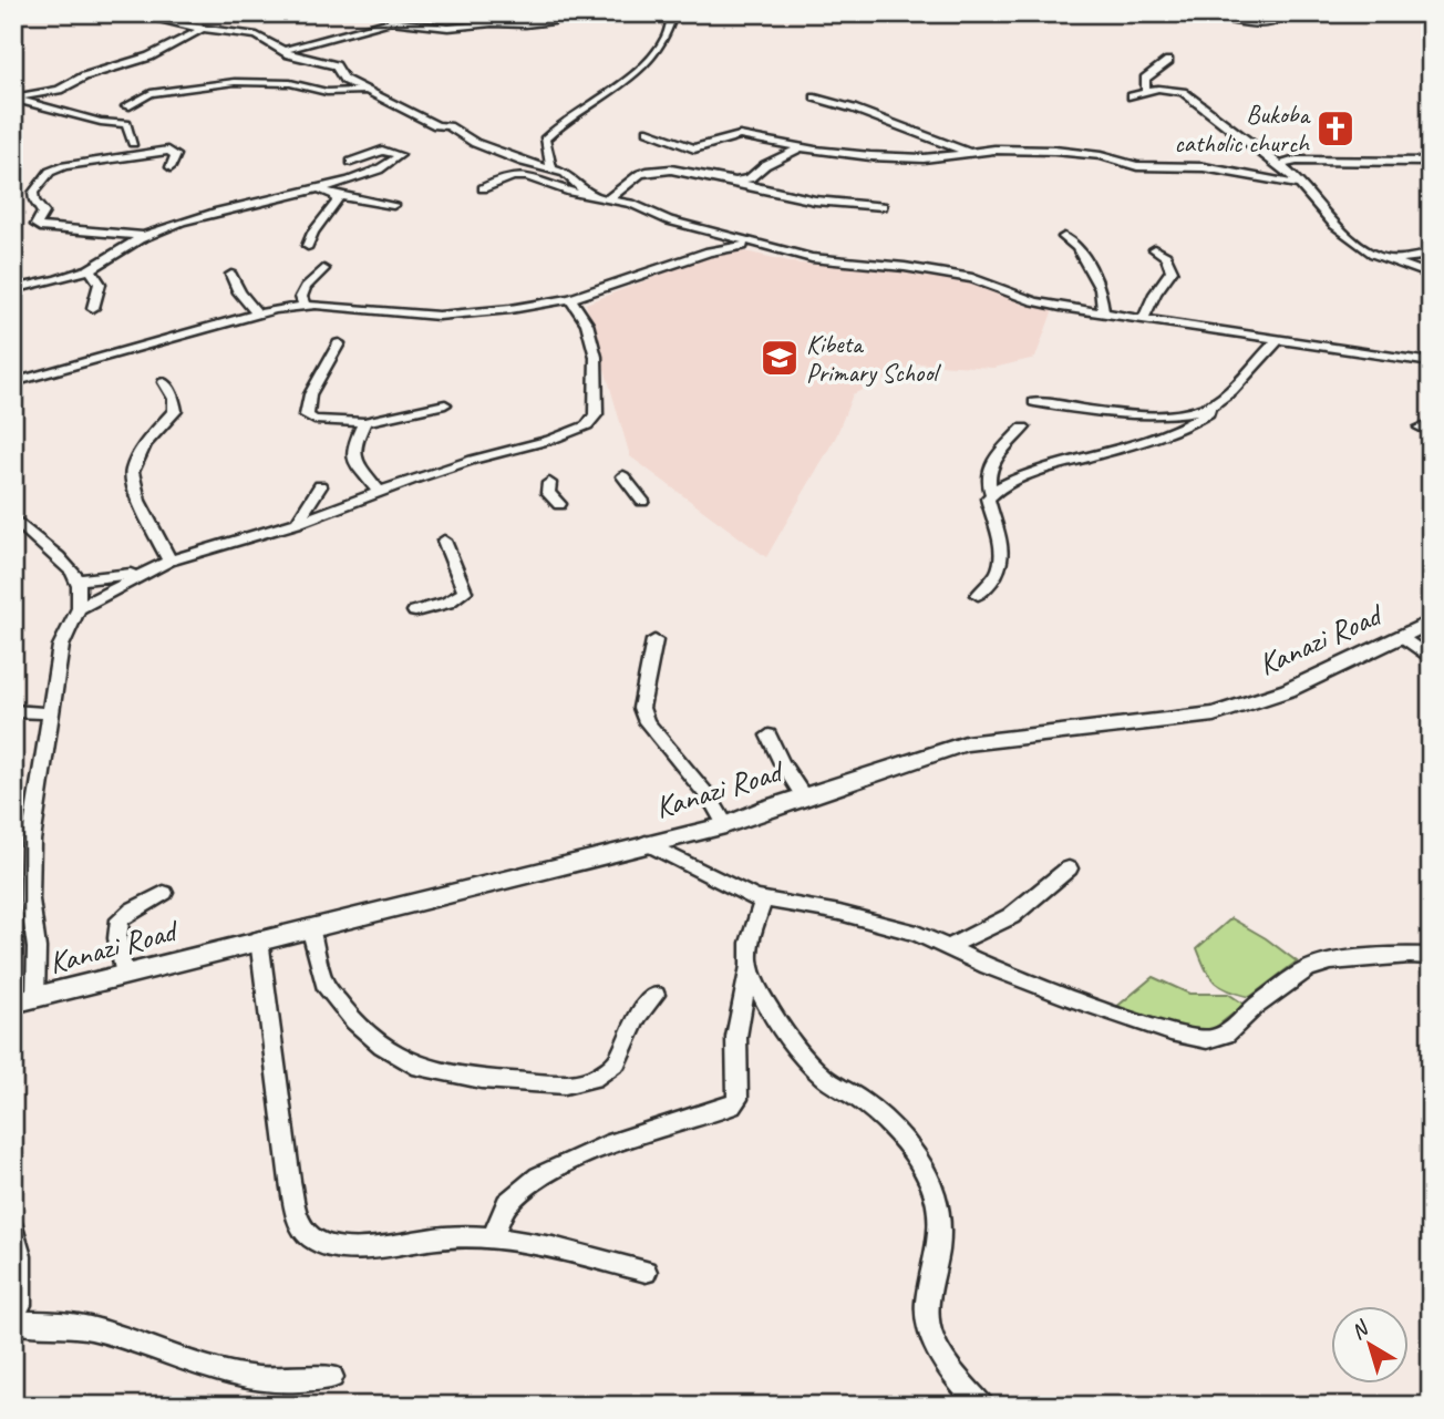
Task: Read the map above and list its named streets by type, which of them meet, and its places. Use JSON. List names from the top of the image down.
{
  "streets": {
    "main road": ["Kanazi Road"]
  },
  "places": {
    "church": ["Bukoba catholic church"],
    "school or university": ["Kibeta Primary School"]
  },
  "north": "top left"
}
